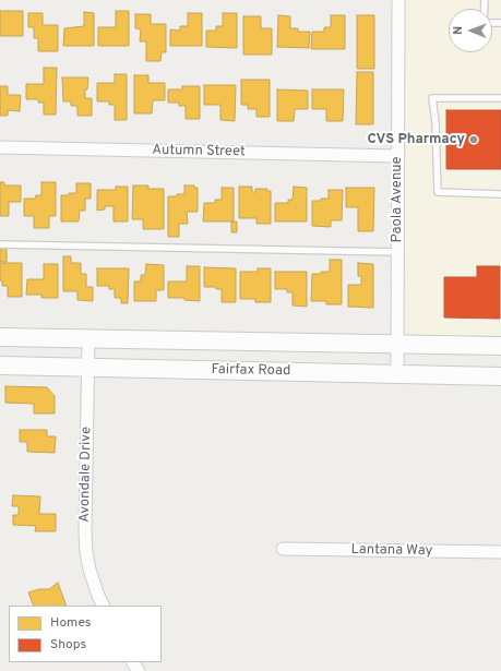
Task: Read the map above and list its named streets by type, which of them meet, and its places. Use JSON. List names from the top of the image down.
{
  "streets": {
    "main road": ["Fairfax Road"],
    "street": [
      "Autumn Street",
      "Paola Avenue",
      "Avondale Drive",
      "Lantana Way"
    ]
  },
  "crossings": [
    ["Autumn Street", "Paola Avenue"],
    ["Paola Avenue", "Fairfax Road"],
    ["Fairfax Road", "Avondale Drive"]
  ],
  "places": ["CVS Pharmacy"],
  "legend": ["Homes", "Shops"],
  "north": "left"
}
